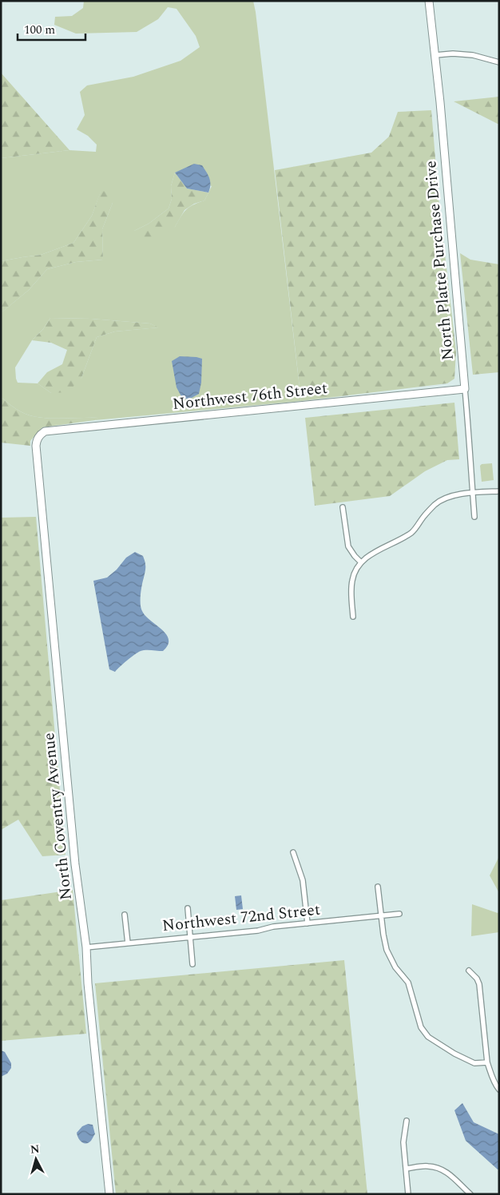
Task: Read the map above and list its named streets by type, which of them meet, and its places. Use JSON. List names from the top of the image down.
{
  "streets": {
    "street": [
      "North Platte Purchase Drive",
      "Northwest 76th Street",
      "North Coventry Avenue",
      "Northwest 72nd Street"
    ]
  },
  "crossings": [
    ["North Platte Purchase Drive", "Northwest 76th Street"],
    ["Northwest 76th Street", "North Coventry Avenue"],
    ["North Coventry Avenue", "Northwest 72nd Street"]
  ],
  "scale_bar": "100 m",
  "north": "top"
}
